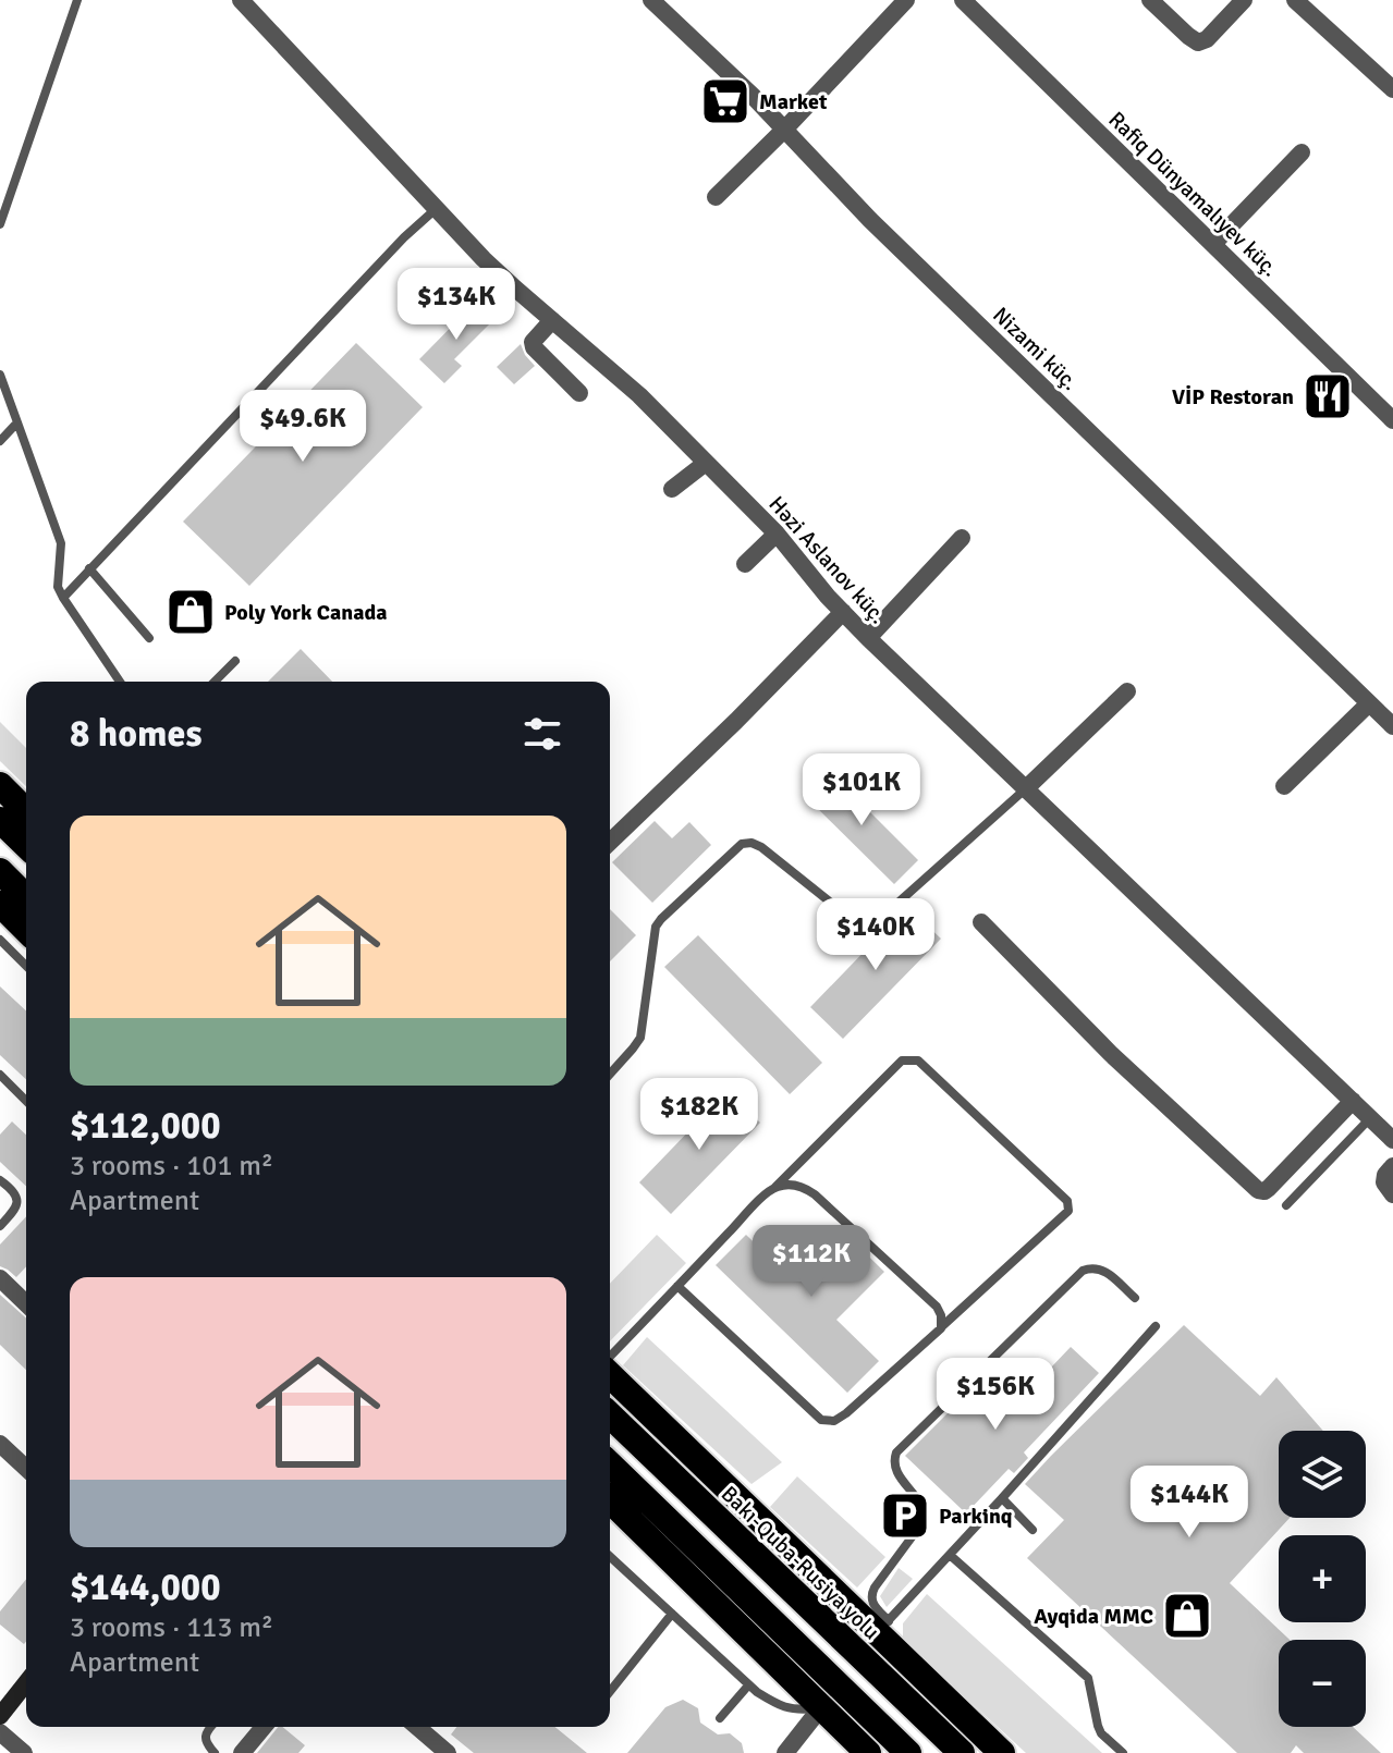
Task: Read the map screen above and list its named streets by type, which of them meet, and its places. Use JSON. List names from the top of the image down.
{
  "streets": {
    "highway": ["Bakı-Quba-Rusiya yolu"],
    "street": ["Rafiq Dünyamalıyev küç.", "Nizami küç.", "Həzi Aslanov küç."]
  },
  "places": {
    "supermarket": ["Market"],
    "restaurant": ["VİP Restoran"],
    "shop": ["Poly York Canada", "Ayqida MMC"],
    "parking": ["Parkinq"]
  },
  "page": {
    "price": [
      "$134K",
      "$49.6K",
      "$101K",
      "$140K",
      "$182K",
      "$112K",
      "$156K",
      "$144K"
    ],
    "heading": "8 homes",
    "list": [
      {
        "name": "$112,000",
        "note": "3 rooms · 101 m² · Apartment"
      },
      {
        "name": "$144,000",
        "note": "3 rooms · 113 m² · Apartment"
      }
    ],
    "map_buttons": ["+", "−"]
  }
}
